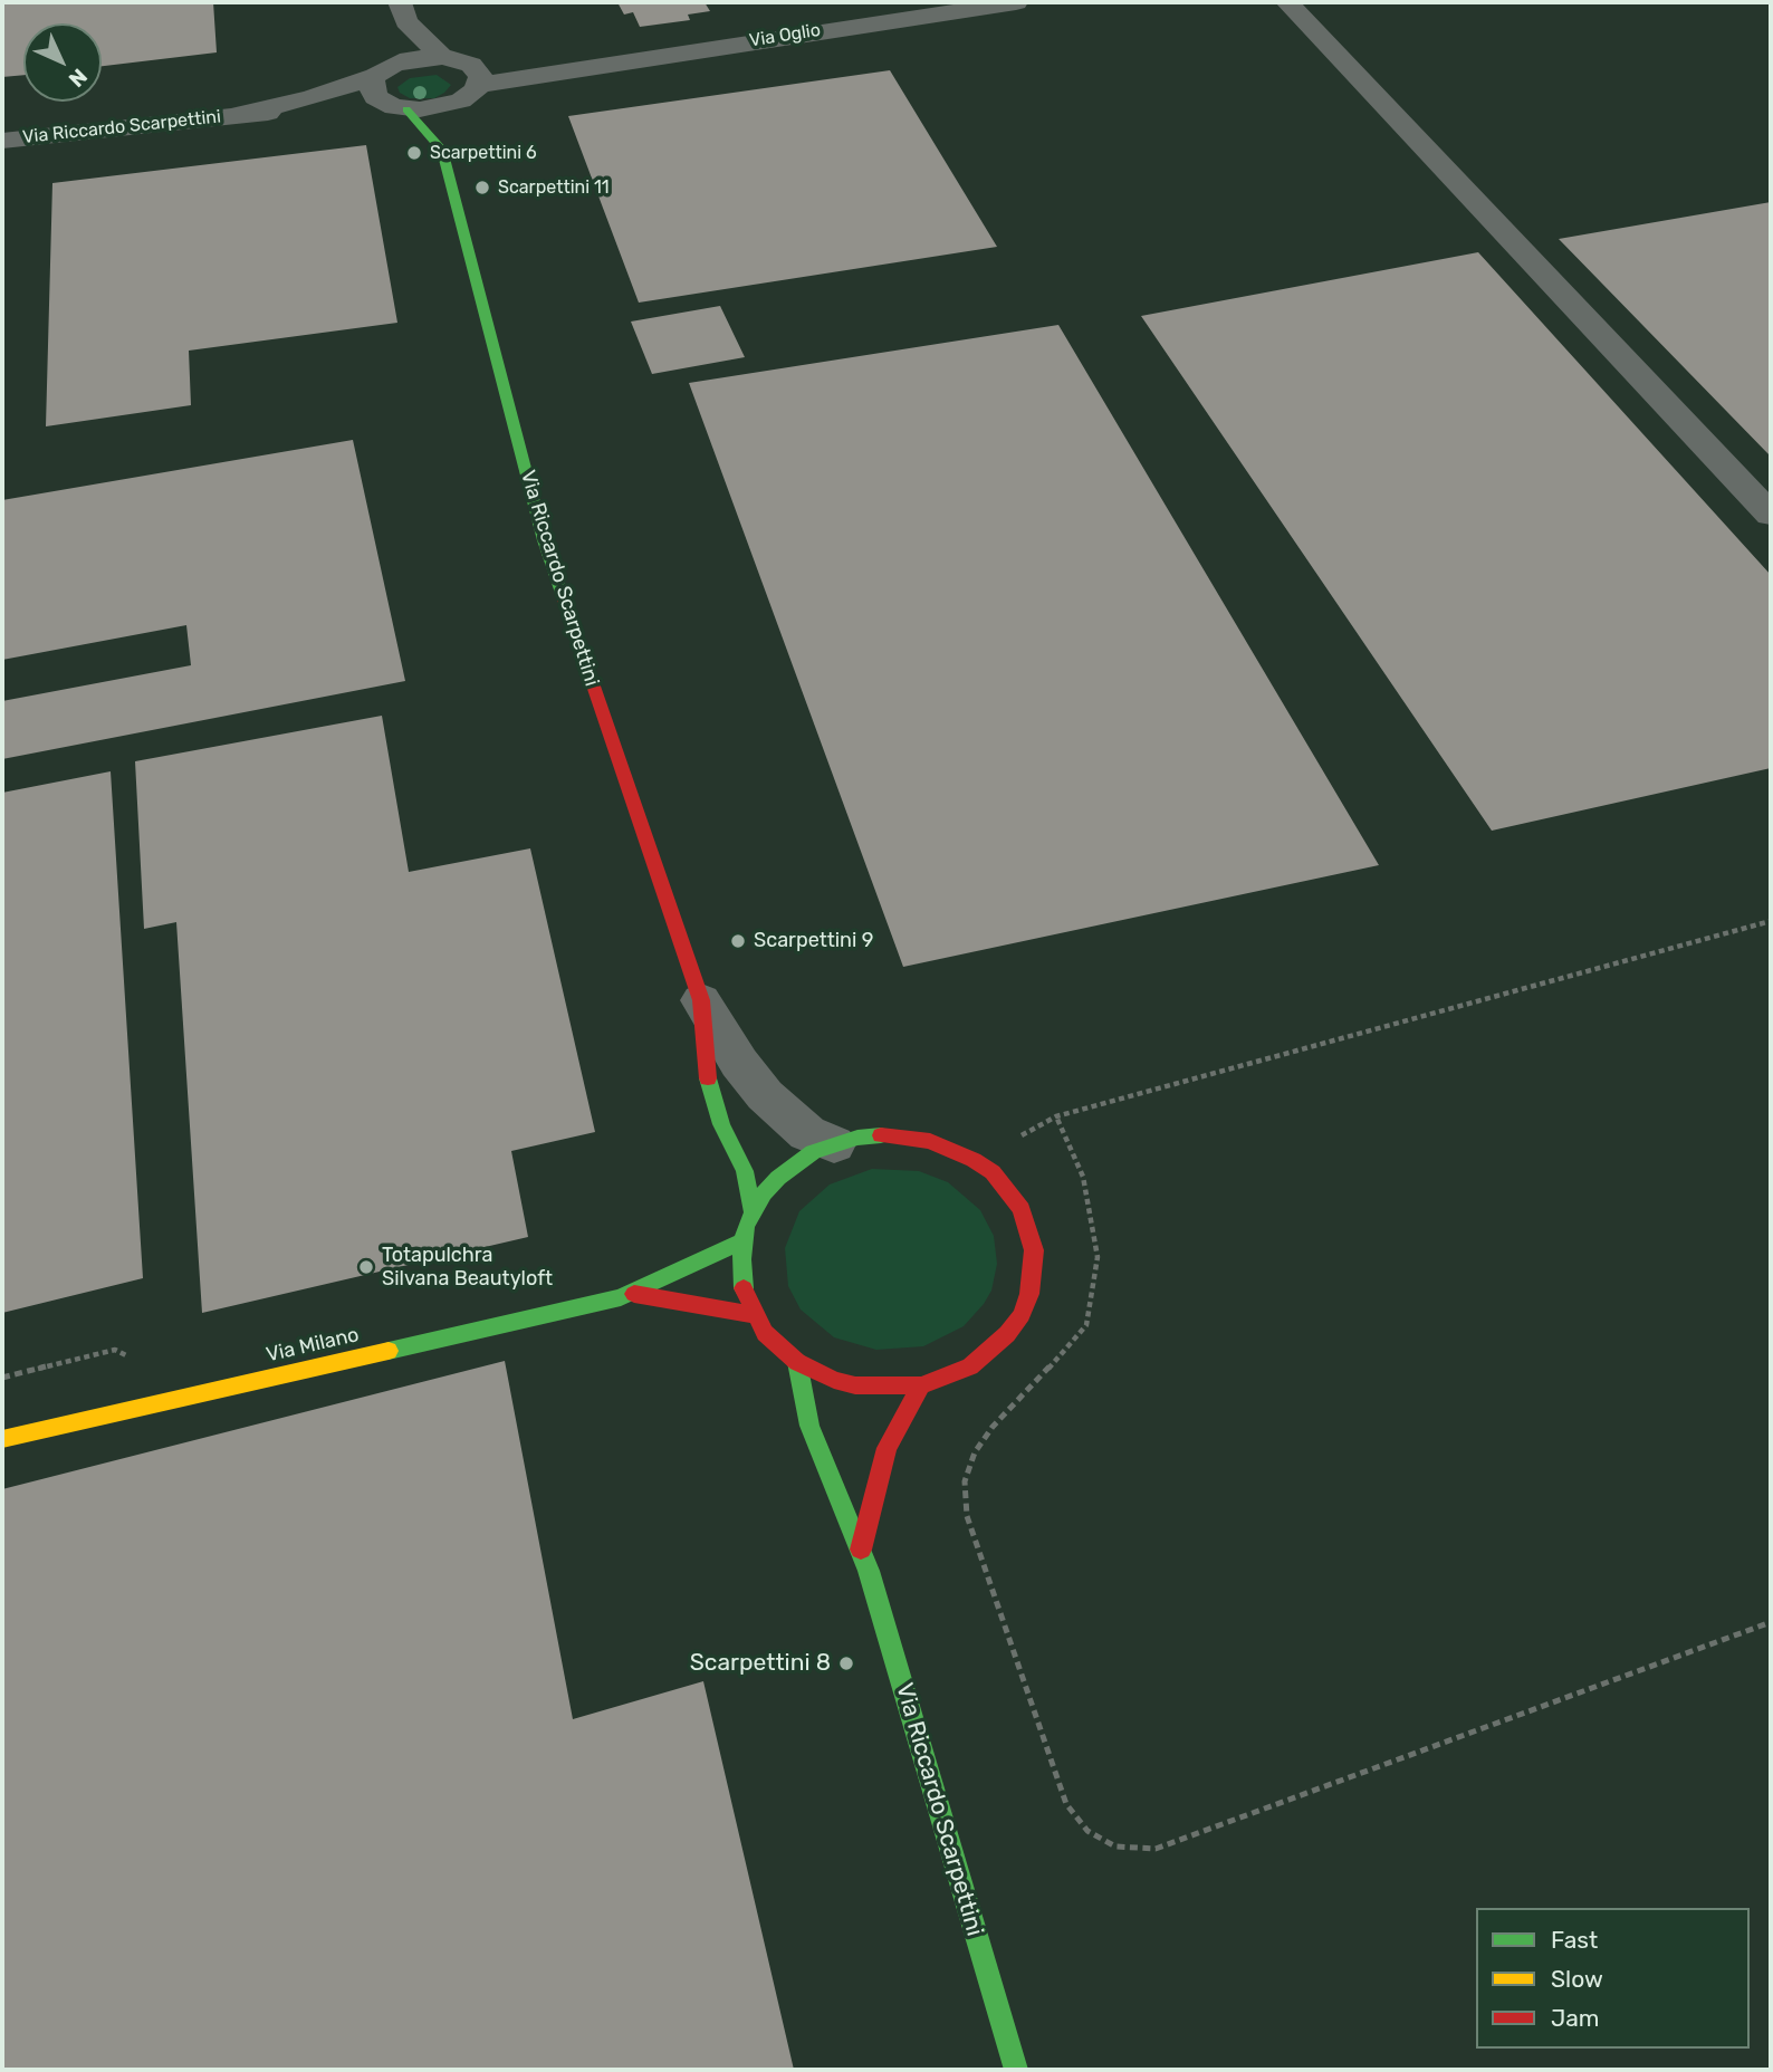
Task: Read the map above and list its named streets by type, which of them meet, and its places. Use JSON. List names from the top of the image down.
{
  "streets": {
    "street": ["Via Oglio", "Via Riccardo Scarpettini", "Via Milano"]
  },
  "crossings": [
    ["Via Oglio", "Via Riccardo Scarpettini"],
    ["Via Riccardo Scarpettini", "Via Milano"]
  ],
  "places": [
    "Scarpettini 6",
    "Scarpettini 11",
    "Scarpettini 9",
    "Totapulchra Silvana Beautyloft",
    "Scarpettini 8"
  ],
  "legend": ["Fast", "Slow", "Jam"],
  "north": "bottom right"
}
